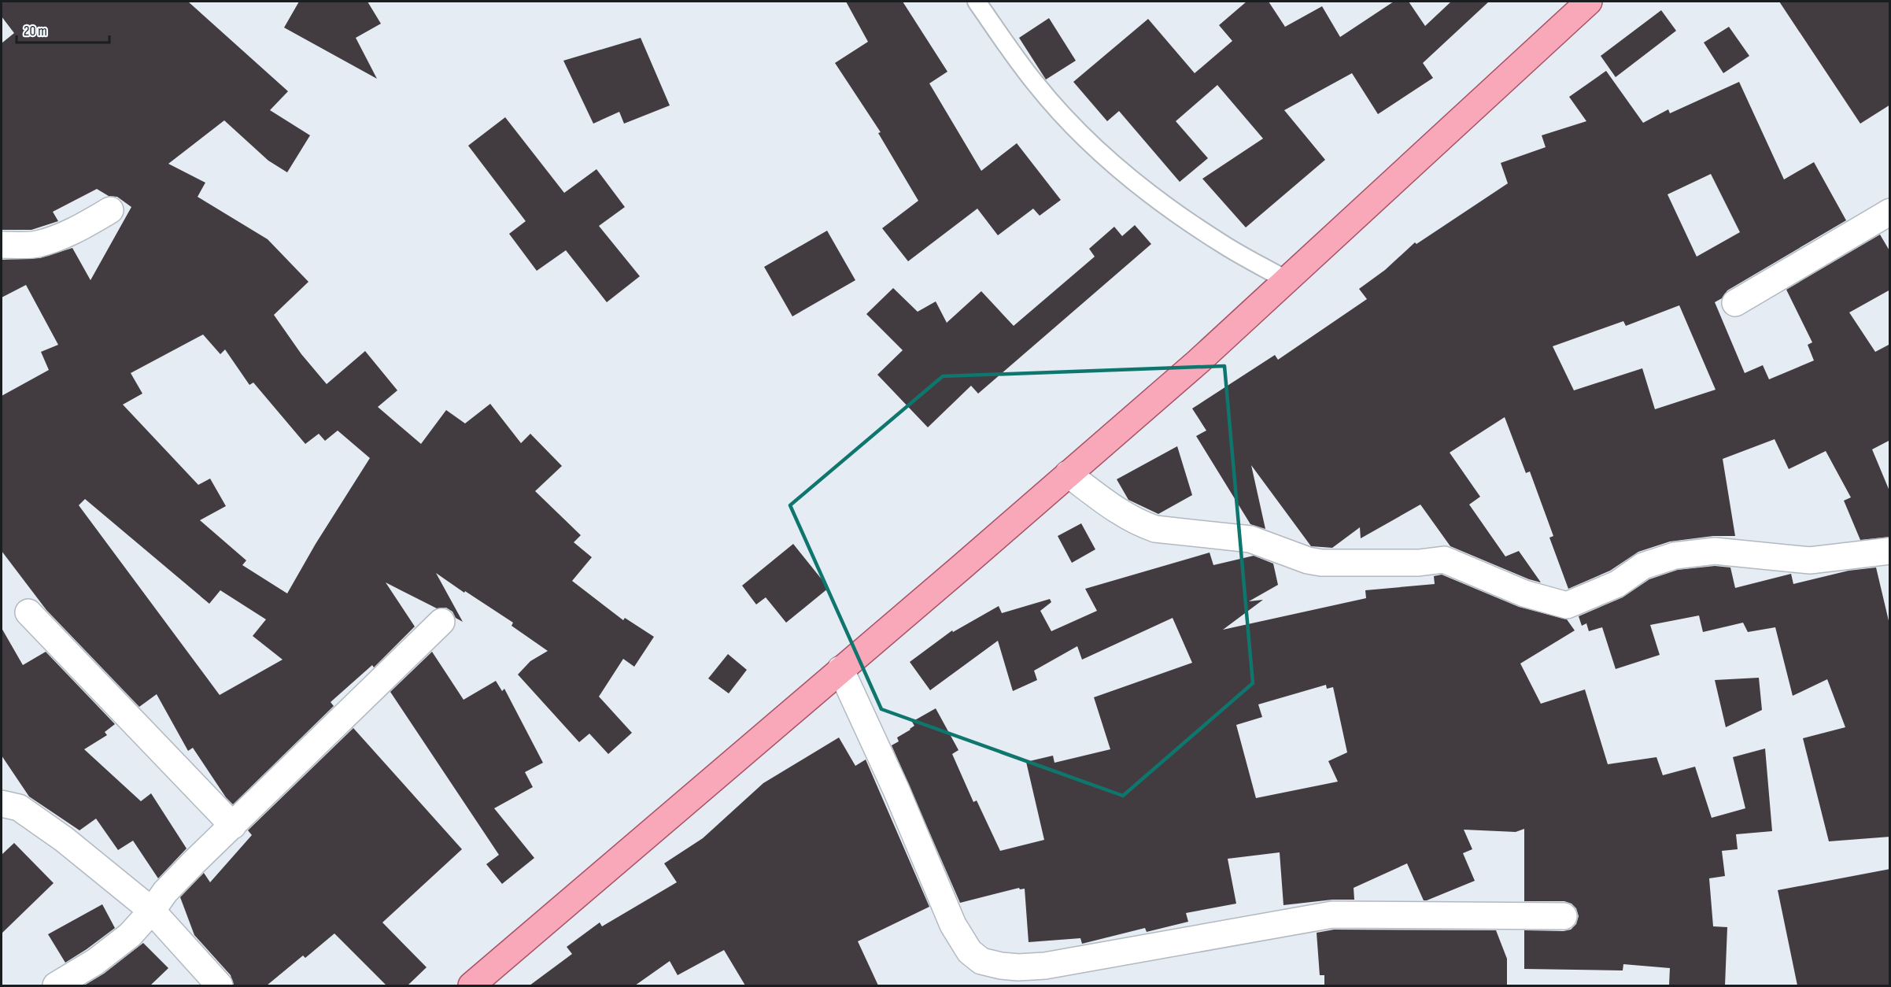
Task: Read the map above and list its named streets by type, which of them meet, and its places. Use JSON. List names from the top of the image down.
{
  "scale_bar": "20 m"
}
